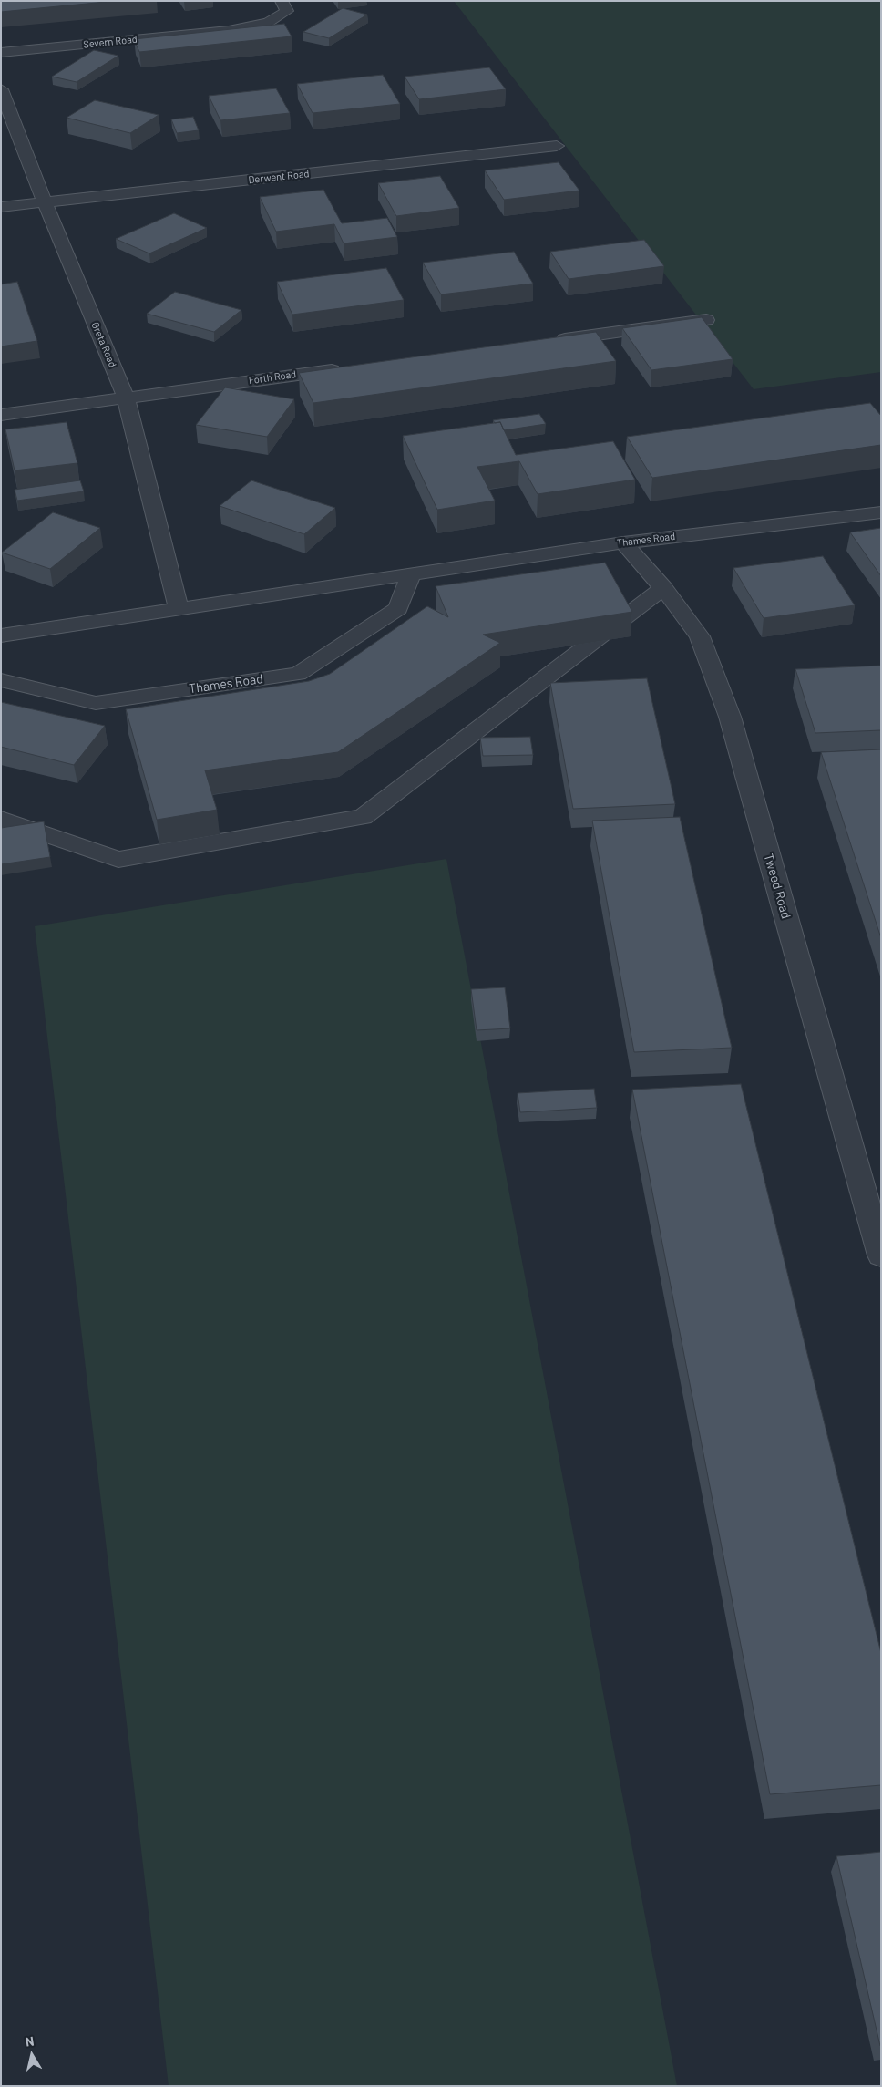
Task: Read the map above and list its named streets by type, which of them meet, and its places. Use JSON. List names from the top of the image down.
{
  "streets": {
    "street": [
      "Severn Road",
      "Derwent Road",
      "Greta Road",
      "Forth Road",
      "Thames Road",
      "Tweed Road"
    ]
  },
  "crossings": [
    ["Derwent Road", "Greta Road"],
    ["Greta Road", "Forth Road"],
    ["Greta Road", "Thames Road"],
    ["Thames Road", "Tweed Road"]
  ],
  "north": "top"
}
